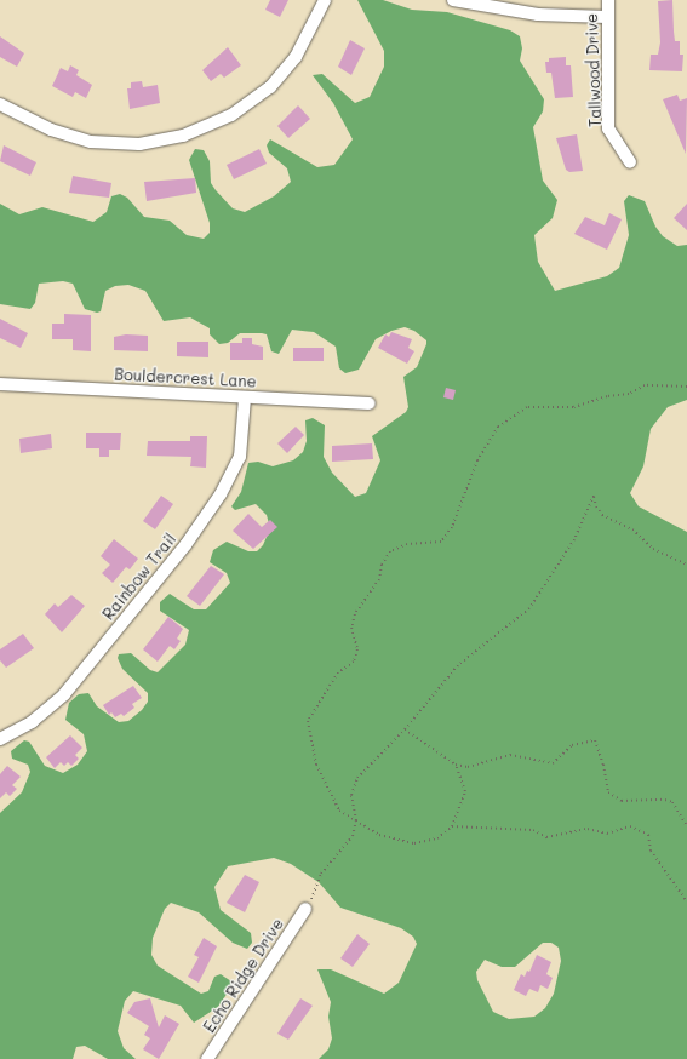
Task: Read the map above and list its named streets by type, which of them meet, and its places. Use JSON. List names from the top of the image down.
{
  "streets": {
    "street": [
      "Tallwood Drive",
      "Bouldercrest Lane",
      "Rainbow Trail",
      "Echo Ridge Drive"
    ]
  },
  "crossings": [
    ["Bouldercrest Lane", "Rainbow Trail"]
  ]
}
